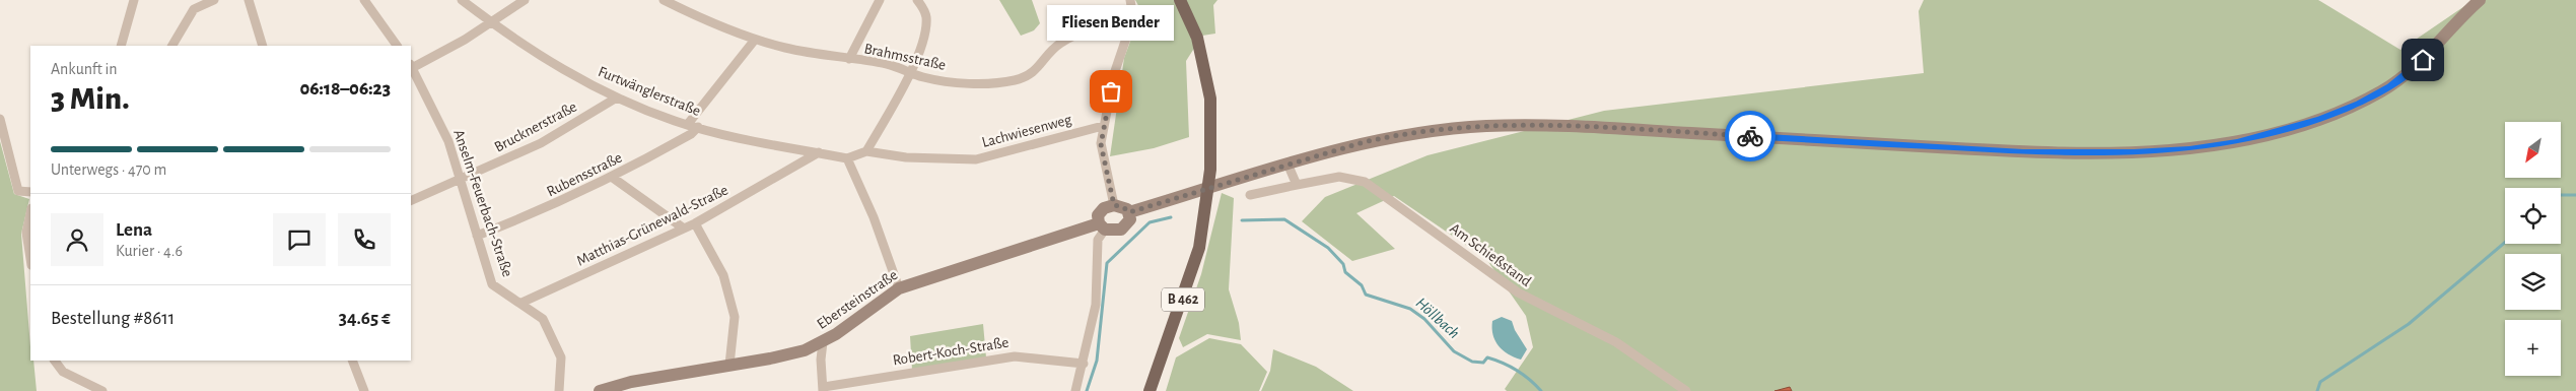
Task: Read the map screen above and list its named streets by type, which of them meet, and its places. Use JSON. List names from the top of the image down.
{
  "streets": {
    "main road": ["B 462"],
    "street": [
      "Brahmsstraße",
      "Furtwänglerstraße",
      "Brucknerstraße",
      "Lachwiesenweg",
      "Rubensstraße",
      "Anselm-Feuerbach-Straße",
      "Matthias-Grünewald-Straße",
      "Am Schießstand",
      "Ebersteinstraße",
      "Robert-Koch-Straße"
    ]
  },
  "crossings": [
    ["Furtwänglerstraße", "Brucknerstraße"],
    ["Furtwänglerstraße", "Rubensstraße"],
    ["Furtwänglerstraße", "Matthias-Grünewald-Straße"],
    ["Brucknerstraße", "Anselm-Feuerbach-Straße"],
    ["Rubensstraße", "Anselm-Feuerbach-Straße"],
    ["Anselm-Feuerbach-Straße", "Matthias-Grünewald-Straße"]
  ],
  "water": ["Höllbach"],
  "places": ["Fliesen Bender"],
  "north": "bottom left",
  "page": {
    "bubble": "Fliesen Bender",
    "heading": ["3 Min.", "Ankunft in", "06:18–06:23"],
    "panel": [
      "Lena",
      "Kurier · 4.6",
      "Bestellung #8611",
      "34.65 €"
    ],
    "map_buttons": "+",
    "bar": "Unterwegs · 470 m"
  }
}
